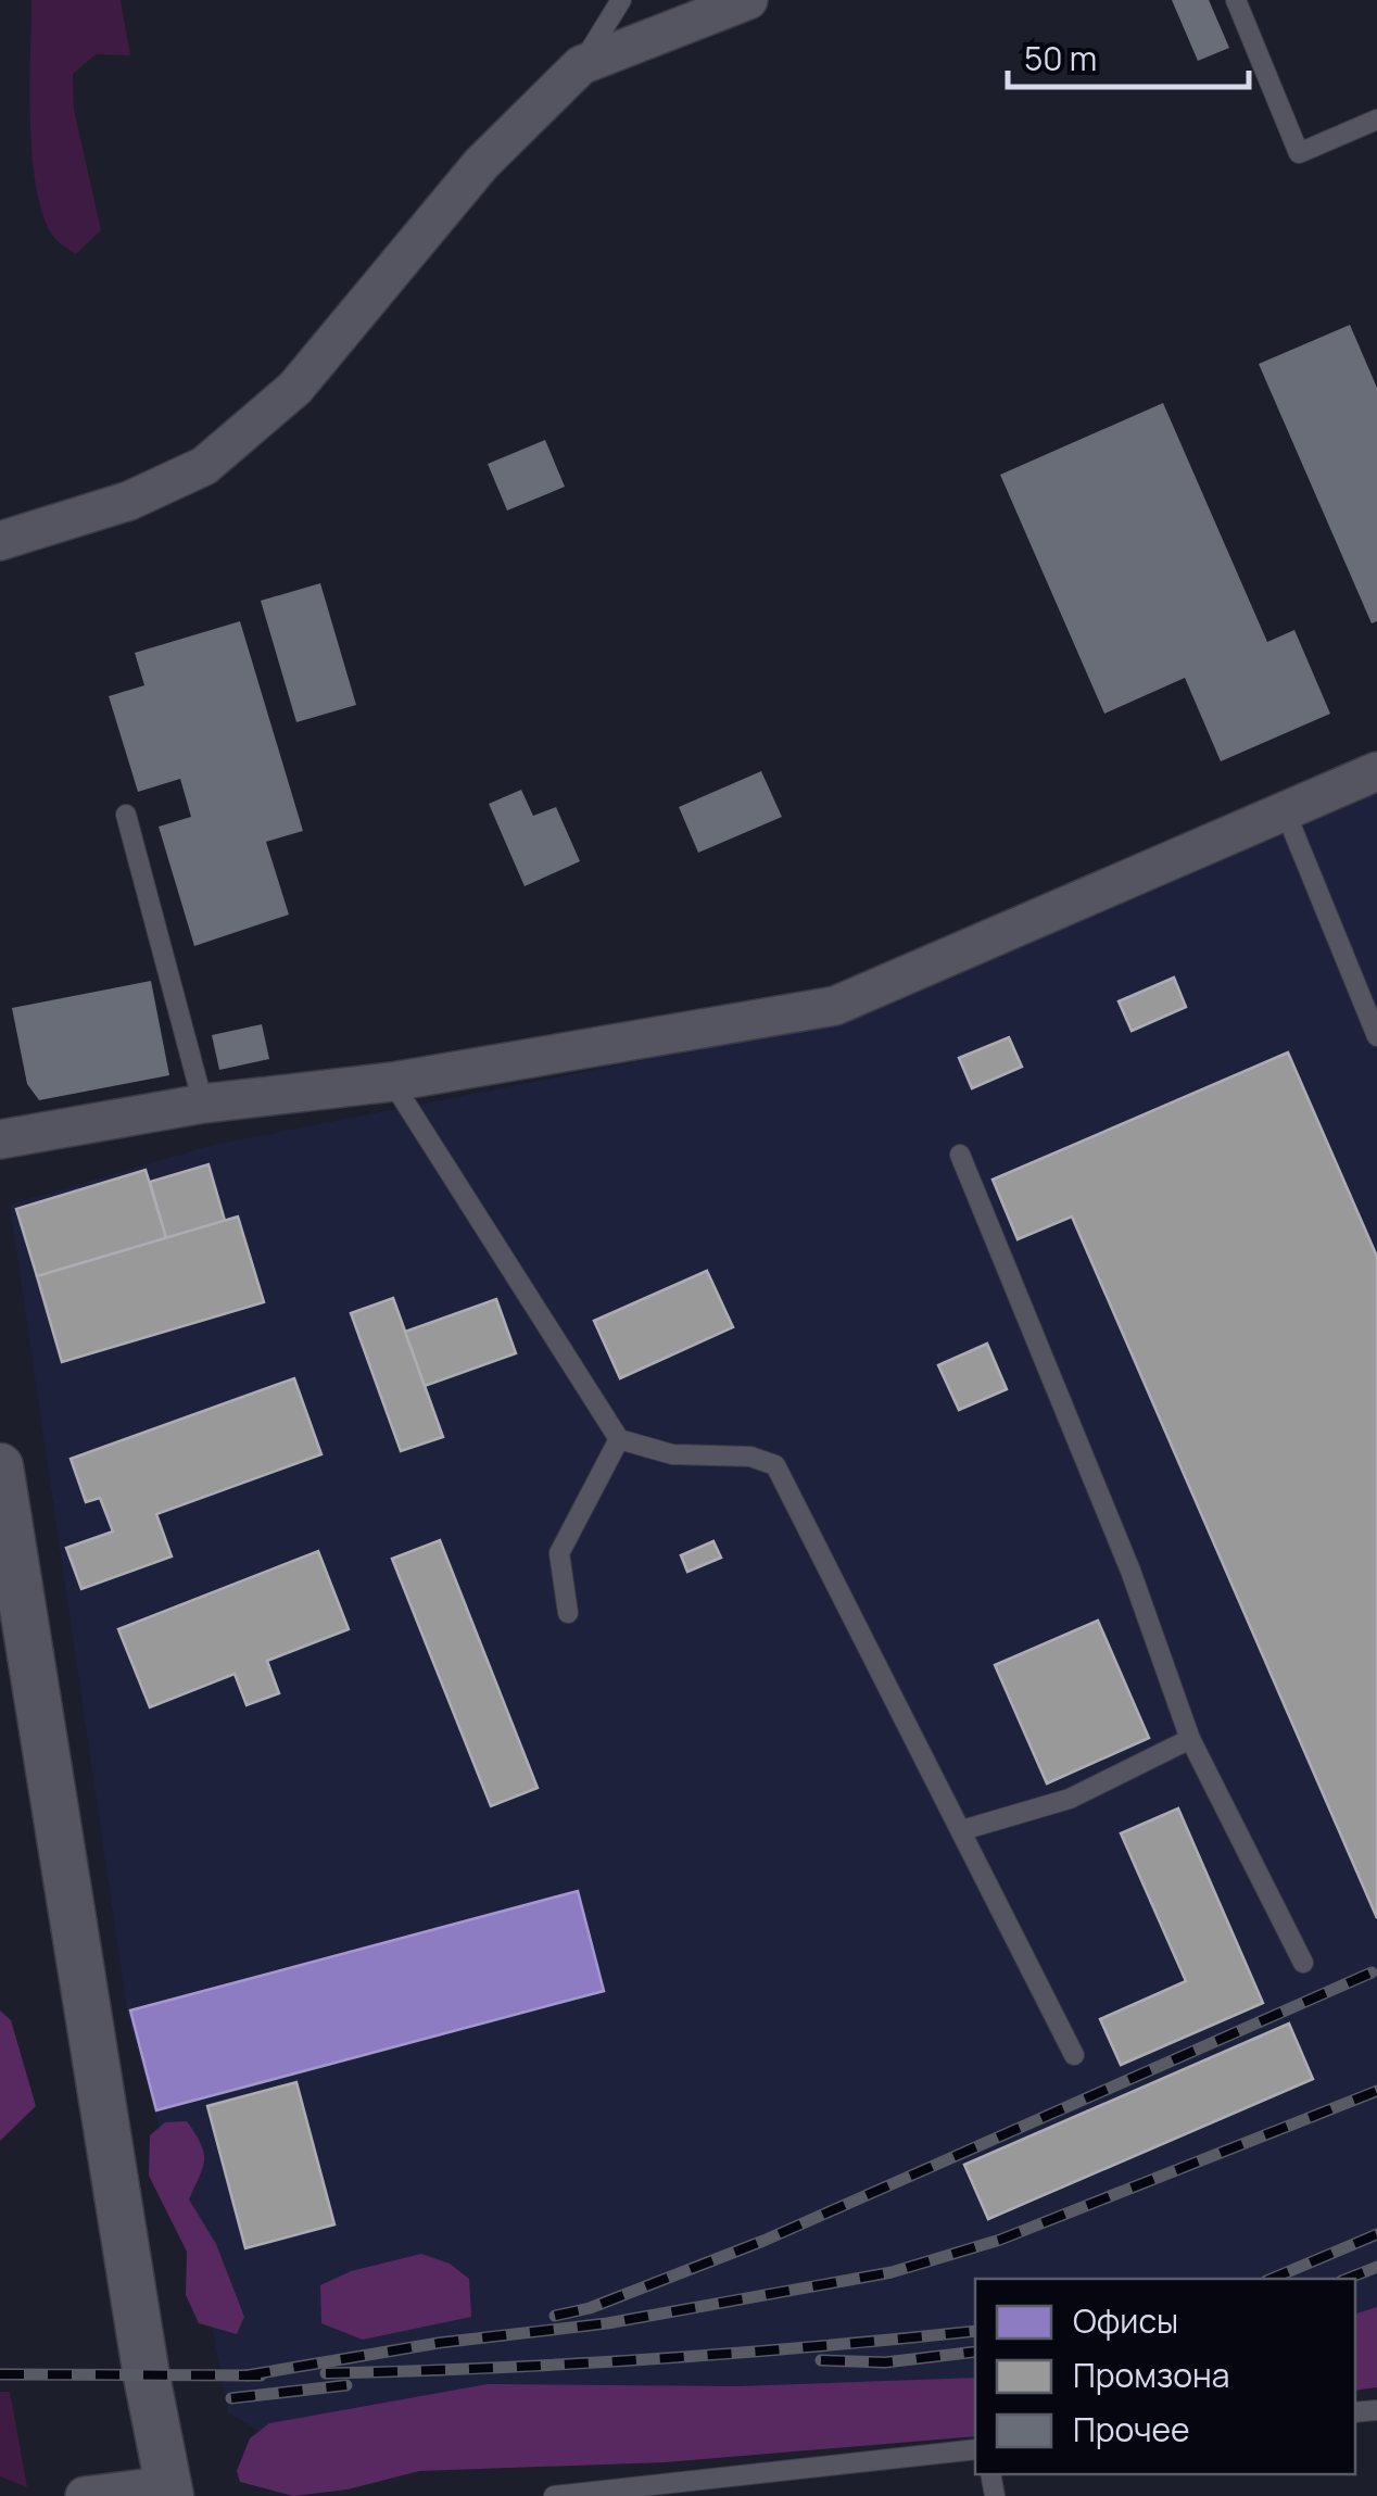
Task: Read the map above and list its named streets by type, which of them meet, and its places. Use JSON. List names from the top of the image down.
{
  "legend": ["Офисы", "Промзона", "Прочее"],
  "scale_bar": "50 m"
}
